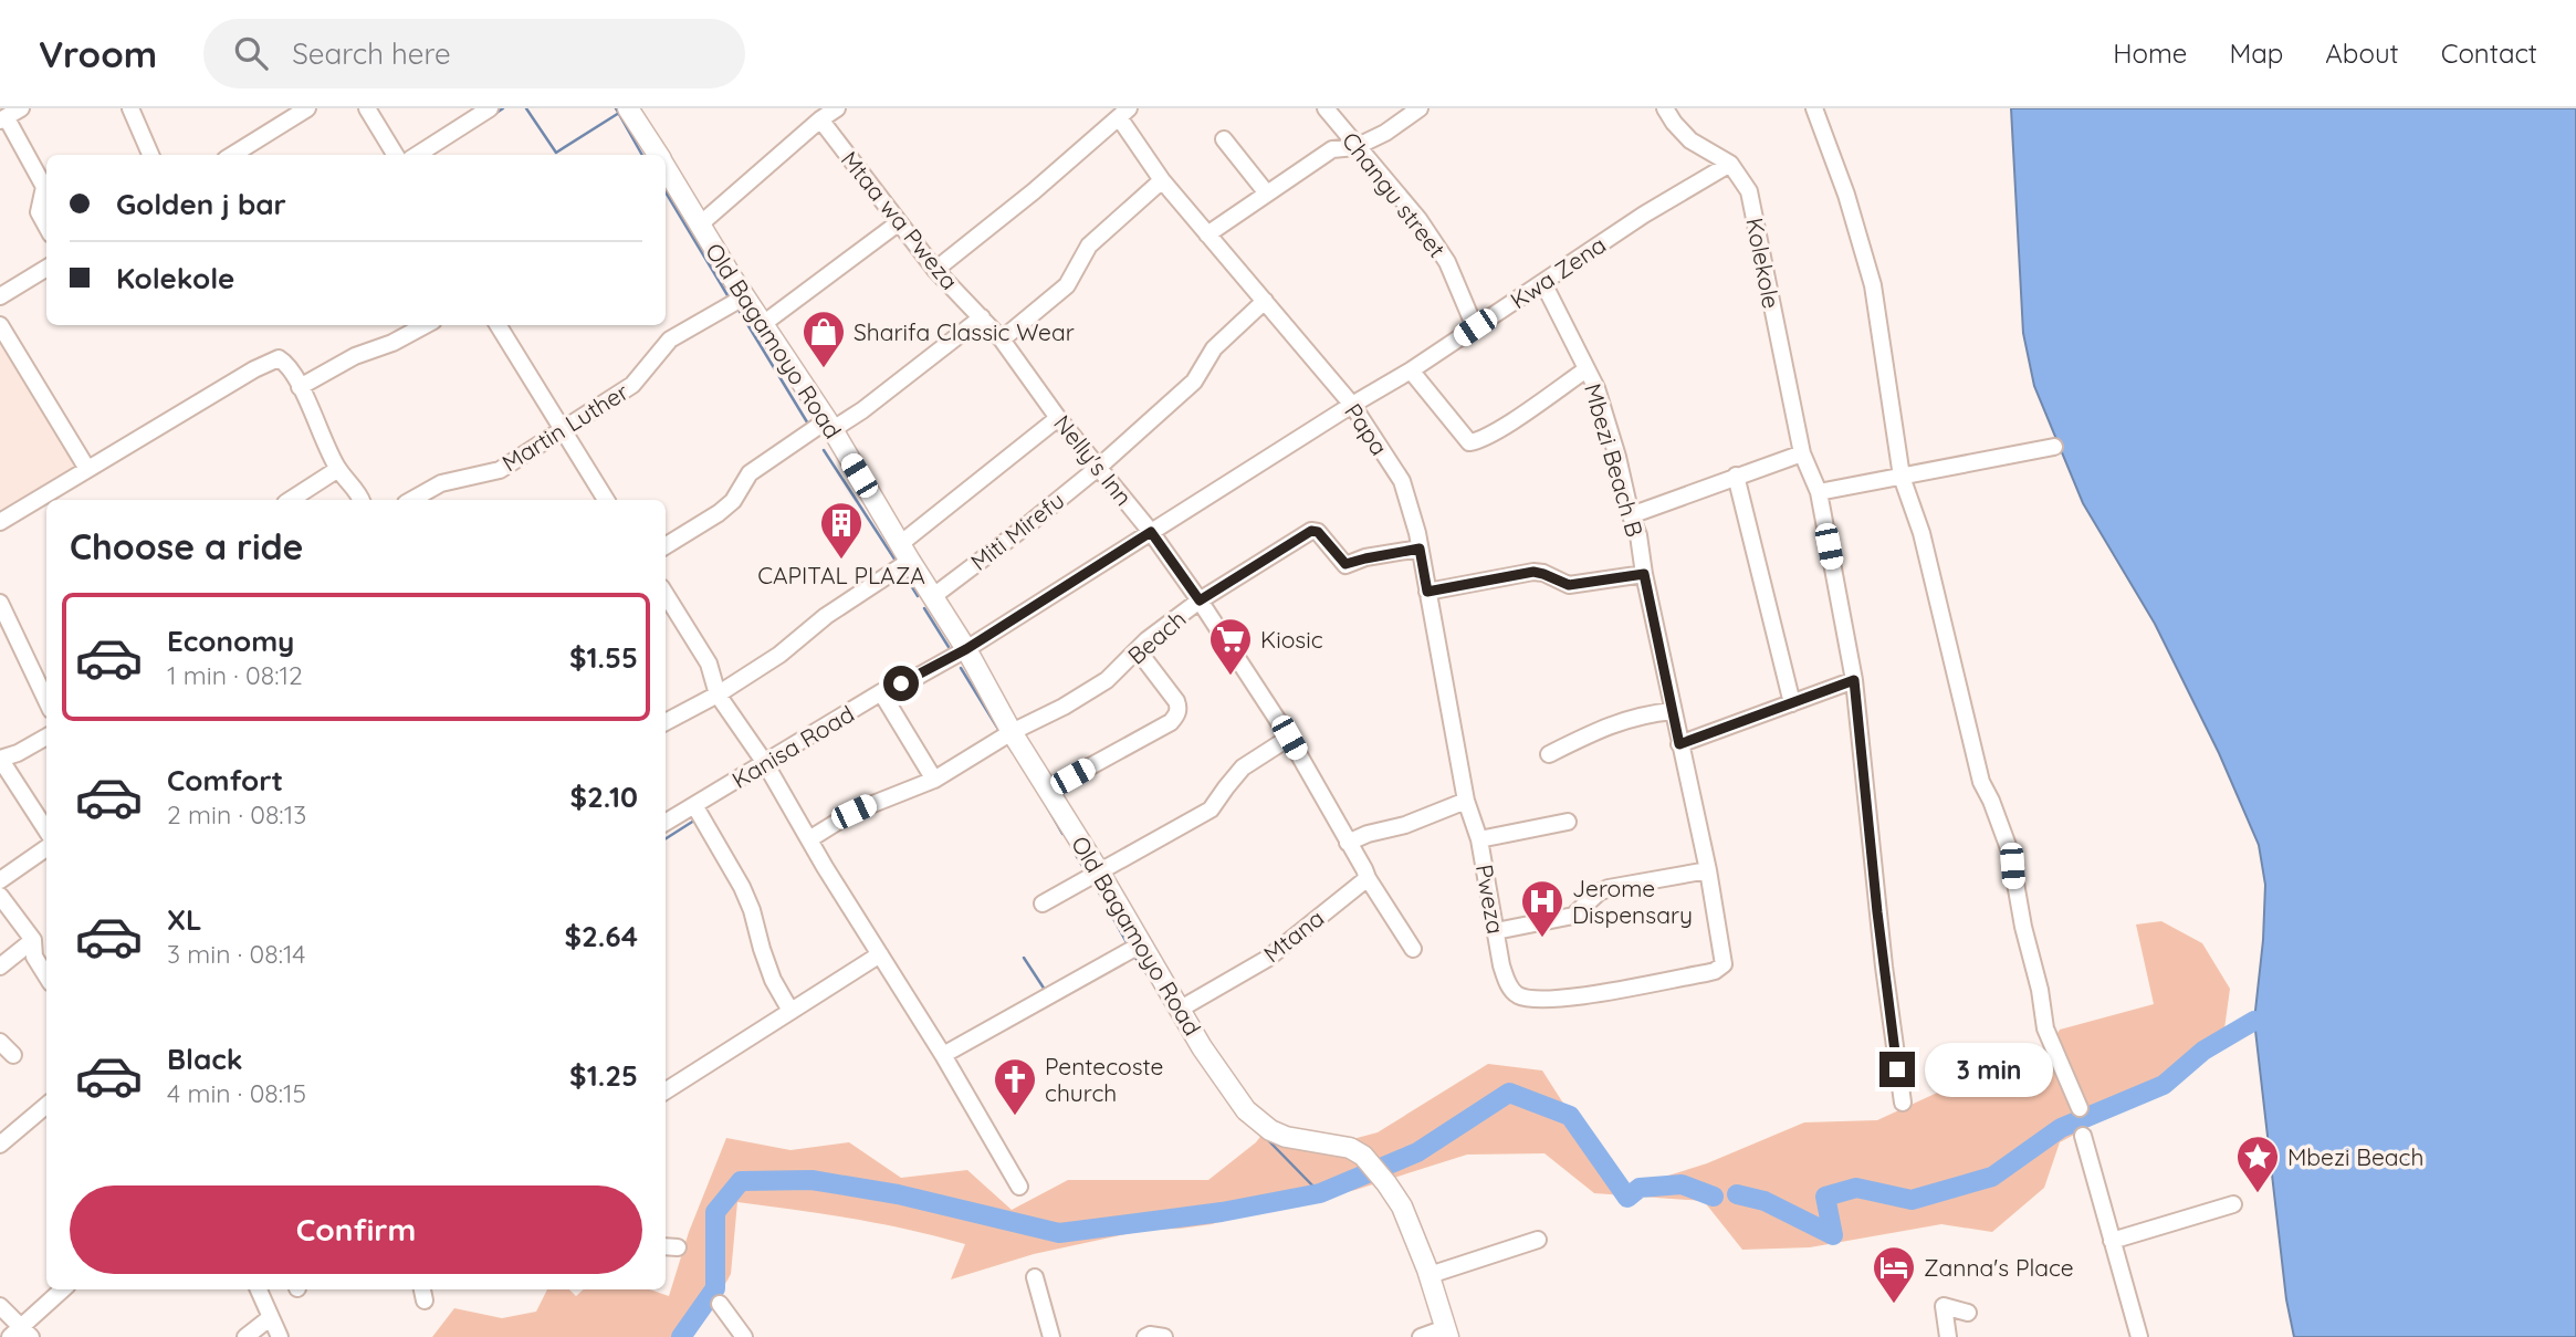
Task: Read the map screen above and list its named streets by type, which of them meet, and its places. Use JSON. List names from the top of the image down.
{
  "streets": {
    "main road": ["Old Bagamoyo Road"],
    "street": [
      "Changu street",
      "Mtaa wa Pweza",
      "Kolekole",
      "Kwa Zena",
      "Martin Luther",
      "Papa",
      "Nelly's Inn",
      "Mbezi Beach B",
      "Miti Mirefu",
      "Beach",
      "Kanisa Road",
      "Pweza",
      "Mtana"
    ]
  },
  "crossings": [
    ["Changu street", "Kwa Zena"],
    ["Mtaa wa Pweza", "Nelly's Inn"],
    ["Kolekole", "Kwa Zena"],
    ["Kwa Zena", "Old Bagamoyo Road"],
    ["Kwa Zena", "Papa"],
    ["Kwa Zena", "Nelly's Inn"],
    ["Kwa Zena", "Mbezi Beach B"],
    ["Kwa Zena", "Kanisa Road"],
    ["Old Bagamoyo Road", "Martin Luther"],
    ["Old Bagamoyo Road", "Miti Mirefu"],
    ["Old Bagamoyo Road", "Beach"],
    ["Old Bagamoyo Road", "Kanisa Road"],
    ["Old Bagamoyo Road", "Mtana"],
    ["Papa", "Miti Mirefu"],
    ["Papa", "Beach"],
    ["Papa", "Pweza"],
    ["Nelly's Inn", "Miti Mirefu"],
    ["Nelly's Inn", "Beach"],
    ["Mbezi Beach B", "Pweza"]
  ],
  "places": {
    "shop": ["Sharifa Classic Wear"],
    "building": ["CAPITAL PLAZA"],
    "supermarket": ["Kiosic"],
    "hospital": ["Jerome Dispensary"],
    "church": ["Pentecoste church"],
    "place": ["Mbezi Beach"],
    "hotel": ["Zanna's Place"]
  },
  "page": {
    "header": "Vroom",
    "search": "Search here",
    "nav": [
      "Home",
      "Map",
      "About",
      "Contact"
    ],
    "banner": ["Golden j bar", "Kolekole"],
    "heading": "Choose a ride",
    "list": [
      {
        "name": "Economy",
        "note": "1 min · 08:12",
        "value": "$1.55"
      },
      {
        "name": "Comfort",
        "note": "2 min · 08:13",
        "value": "$2.10"
      },
      {
        "name": "XL",
        "note": "3 min · 08:14",
        "value": "$2.64"
      },
      {
        "name": "Black",
        "note": "4 min · 08:15",
        "value": "$1.25"
      }
    ],
    "bubble": "3 min",
    "buttons": "Confirm"
  }
}
